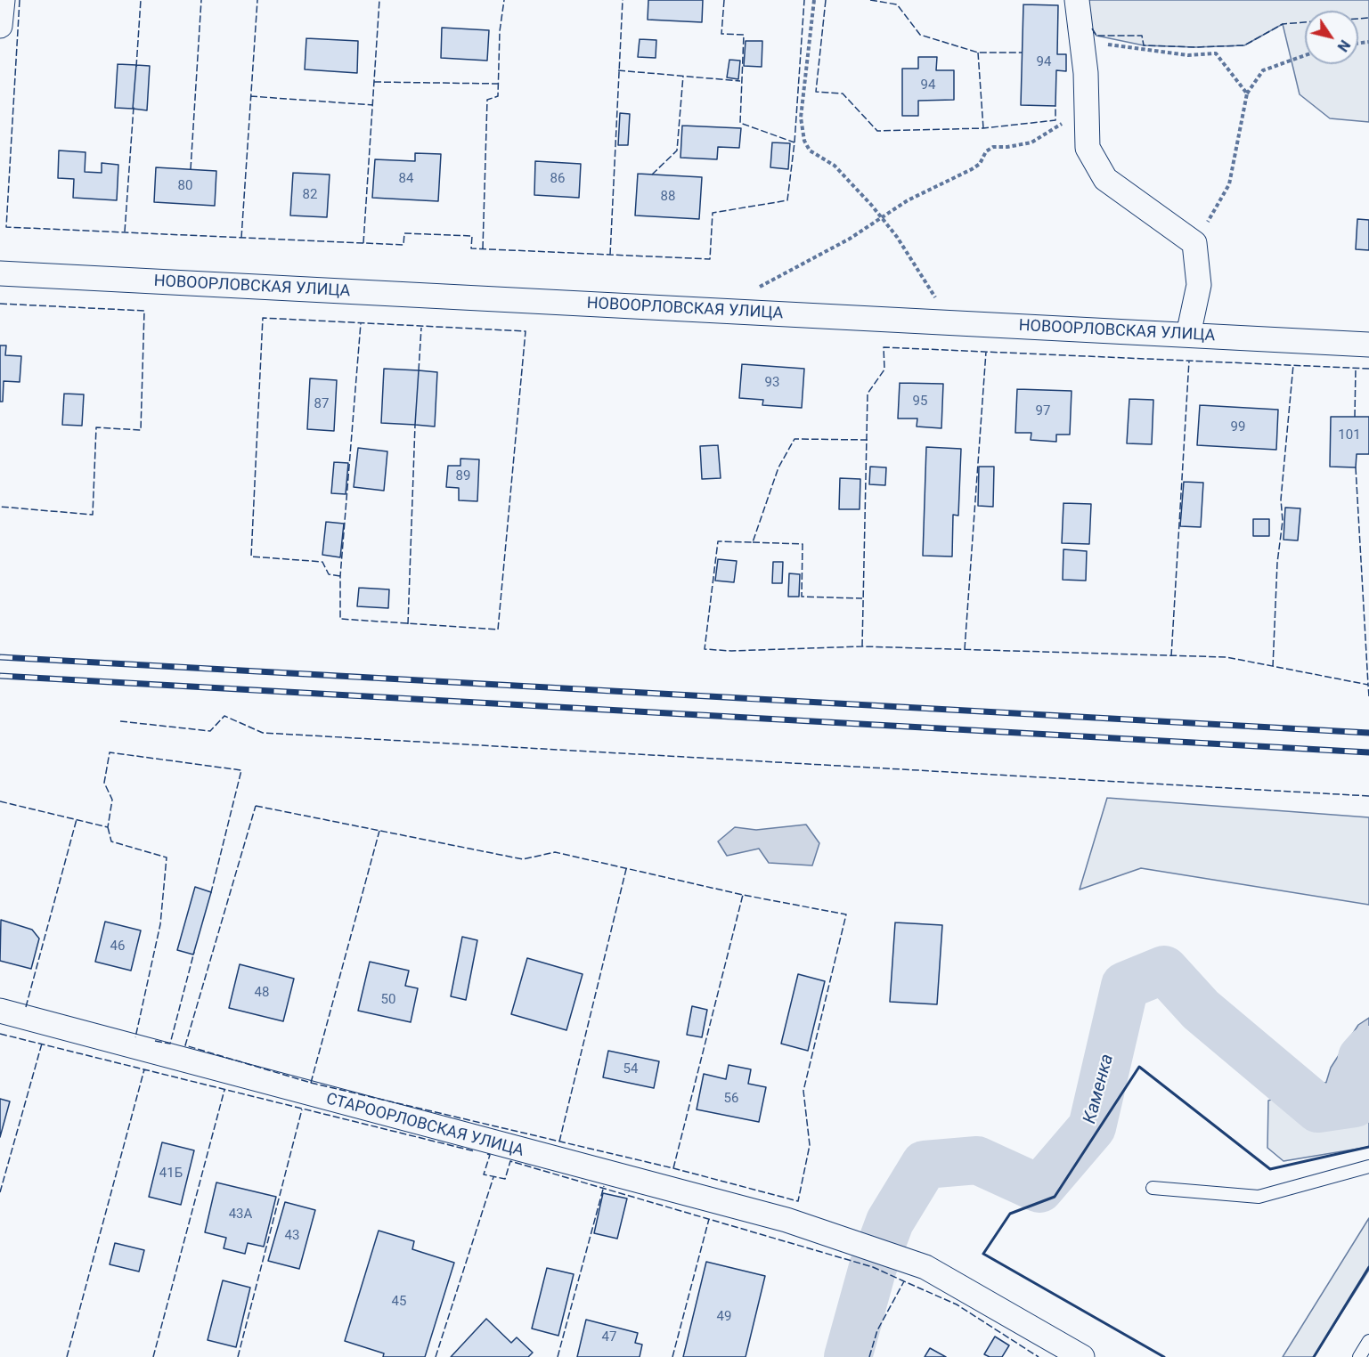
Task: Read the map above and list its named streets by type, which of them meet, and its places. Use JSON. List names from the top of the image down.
{
  "streets": {
    "street": ["НОВООРЛОВСКАЯ УЛИЦА", "СТАРООРЛОВСКАЯ УЛИЦА"]
  },
  "water": ["Каменка"],
  "house_numbers": [
    "94",
    "94",
    "84",
    "86",
    "80",
    "82",
    "88",
    "93",
    "95",
    "87",
    "97",
    "99",
    "101",
    "89",
    "46",
    "48",
    "50",
    "54",
    "56",
    "41Б",
    "43А",
    "43",
    "45",
    "49",
    "47"
  ],
  "north": "bottom right"
}
